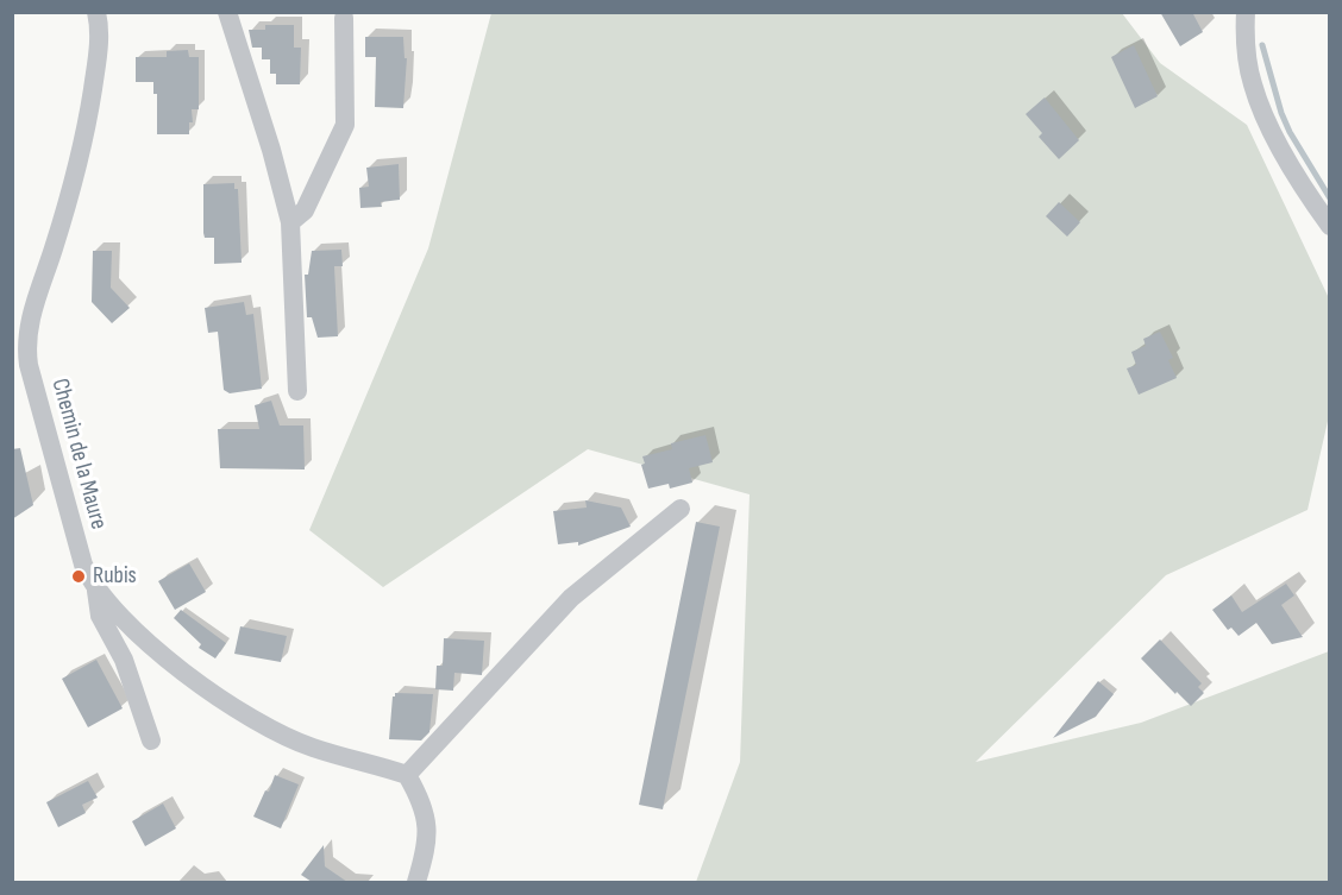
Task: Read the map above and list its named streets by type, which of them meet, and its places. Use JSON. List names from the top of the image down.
{
  "streets": {
    "street": ["Chemin de la Maure"]
  },
  "places": ["Rubis"]
}
